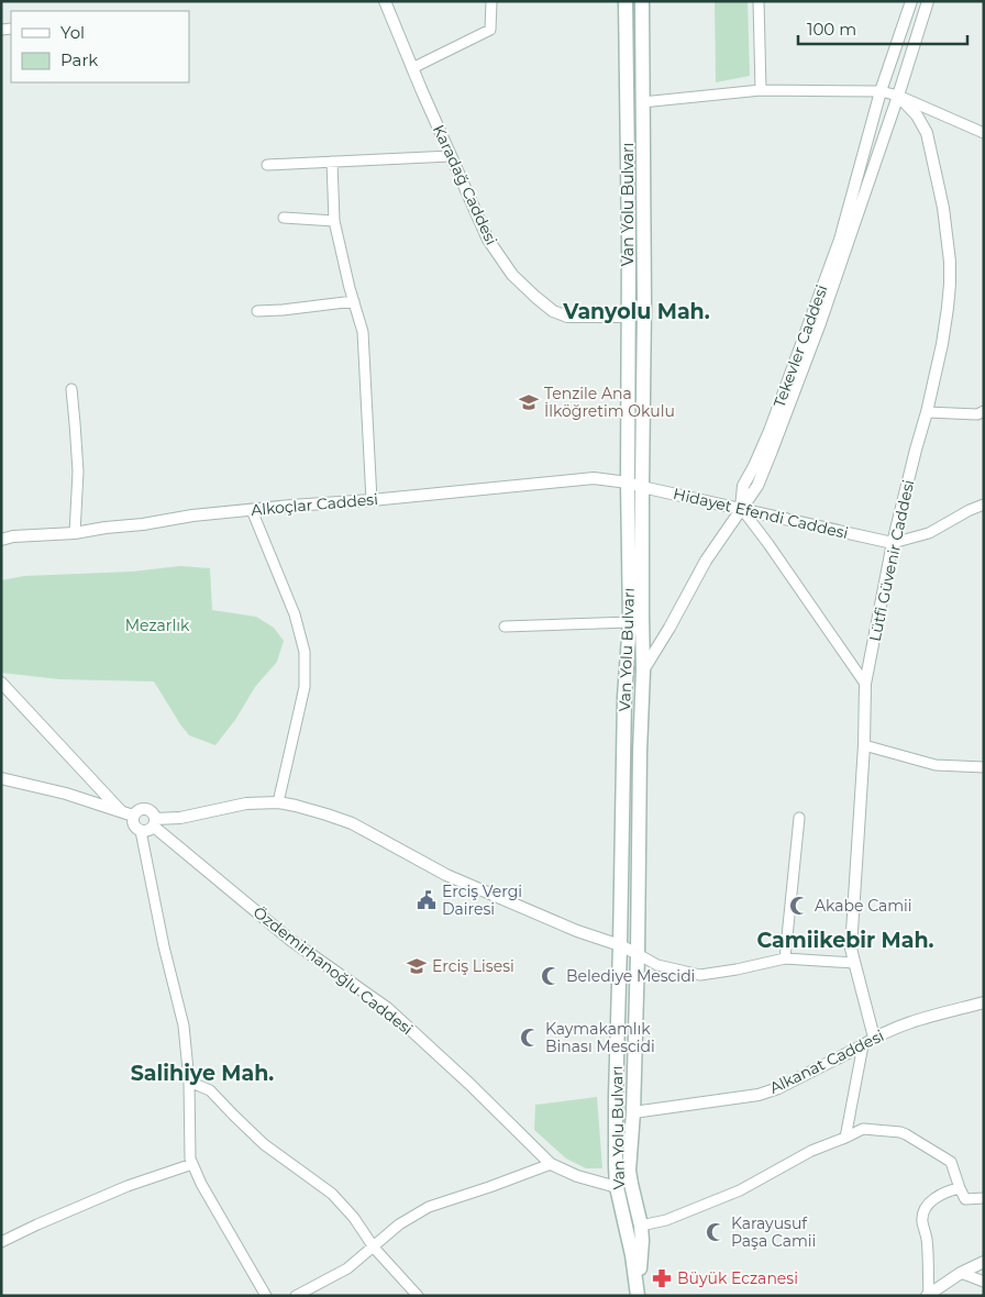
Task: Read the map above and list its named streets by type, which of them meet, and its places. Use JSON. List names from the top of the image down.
{
  "streets": {
    "main road": ["Van Yolu Bulvarı"],
    "street": [
      "Karadağ Caddesi",
      "Tekevler Caddesi",
      "Alkoçlar Caddesi",
      "Hidayet Efendi Caddesi",
      "Lütfi Güvenir Caddesi",
      "Özdemirhanoğlu Caddesi",
      "Alkanat Caddesi"
    ]
  },
  "crossings": [
    ["Karadağ Caddesi", "Van Yolu Bulvarı"],
    ["Van Yolu Bulvarı", "Alkoçlar Caddesi"],
    ["Van Yolu Bulvarı", "Hidayet Efendi Caddesi"],
    ["Van Yolu Bulvarı", "Özdemirhanoğlu Caddesi"],
    ["Tekevler Caddesi", "Hidayet Efendi Caddesi"],
    ["Alkoçlar Caddesi", "Hidayet Efendi Caddesi"],
    ["Hidayet Efendi Caddesi", "Lütfi Güvenir Caddesi"],
    ["Lütfi Güvenir Caddesi", "Alkanat Caddesi"]
  ],
  "districts": ["Vanyolu Mah.", "Camiikebir Mah.", "Salihiye Mah."],
  "parks": ["Mezarlık"],
  "places": {
    "school or university": ["Tenzile Ana İlköğretim Okulu", "Erciş Lisesi"],
    "public building": ["Erciş Vergi Dairesi"],
    "mosque": [
      "Akabe Camii",
      "Belediye Mescidi",
      "Kaymakamlık Binası Mescidi",
      "Karayusuf Paşa Camii"
    ],
    "pharmacy": ["Büyük Eczanesi"]
  },
  "legend": ["Yol", "Park"],
  "scale_bar": "100 m"
}
